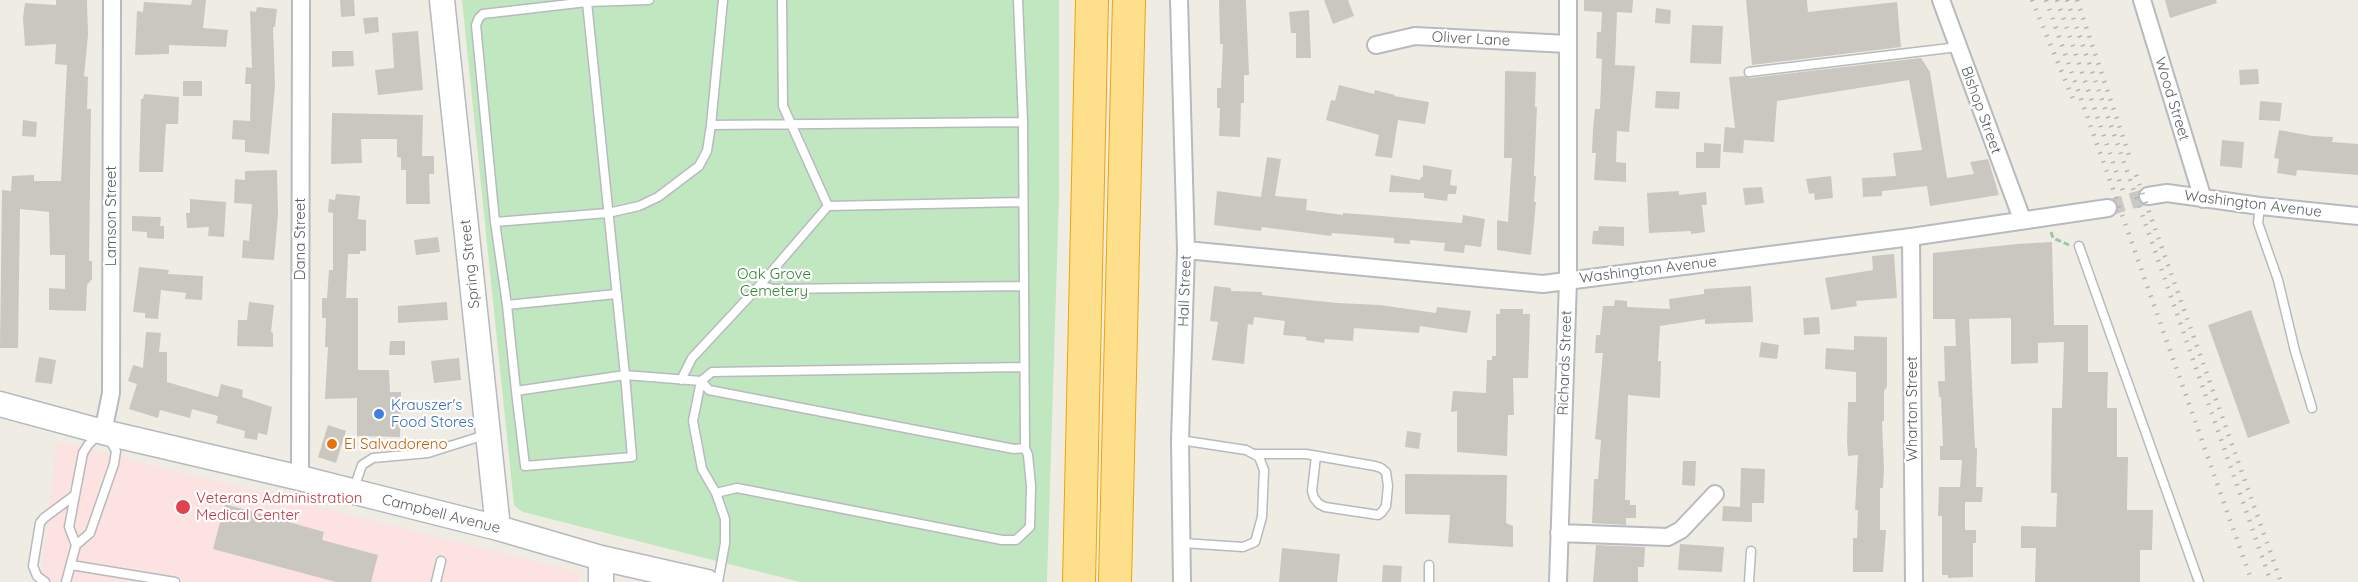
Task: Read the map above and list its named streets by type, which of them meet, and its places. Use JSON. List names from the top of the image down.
{
  "streets": {
    "main road": ["Spring Street", "Campbell Avenue"],
    "street": [
      "Oliver Lane",
      "Wood Street",
      "Bishop Street",
      "Washington Avenue",
      "Lamson Street",
      "Dana Street",
      "Hall Street",
      "Richards Street",
      "Wharton Street"
    ]
  },
  "crossings": [
    ["Oliver Lane", "Richards Street"],
    ["Wood Street", "Washington Avenue"],
    ["Bishop Street", "Washington Avenue"],
    ["Washington Avenue", "Hall Street"],
    ["Washington Avenue", "Richards Street"],
    ["Washington Avenue", "Wharton Street"],
    ["Lamson Street", "Campbell Avenue"],
    ["Dana Street", "Campbell Avenue"],
    ["Spring Street", "Campbell Avenue"]
  ],
  "parks": ["Oak Grove Cemetery"],
  "places": ["Krauszer's Food Stores", "El Salvadoreno", "Veterans Administration Medical Center"]
}
